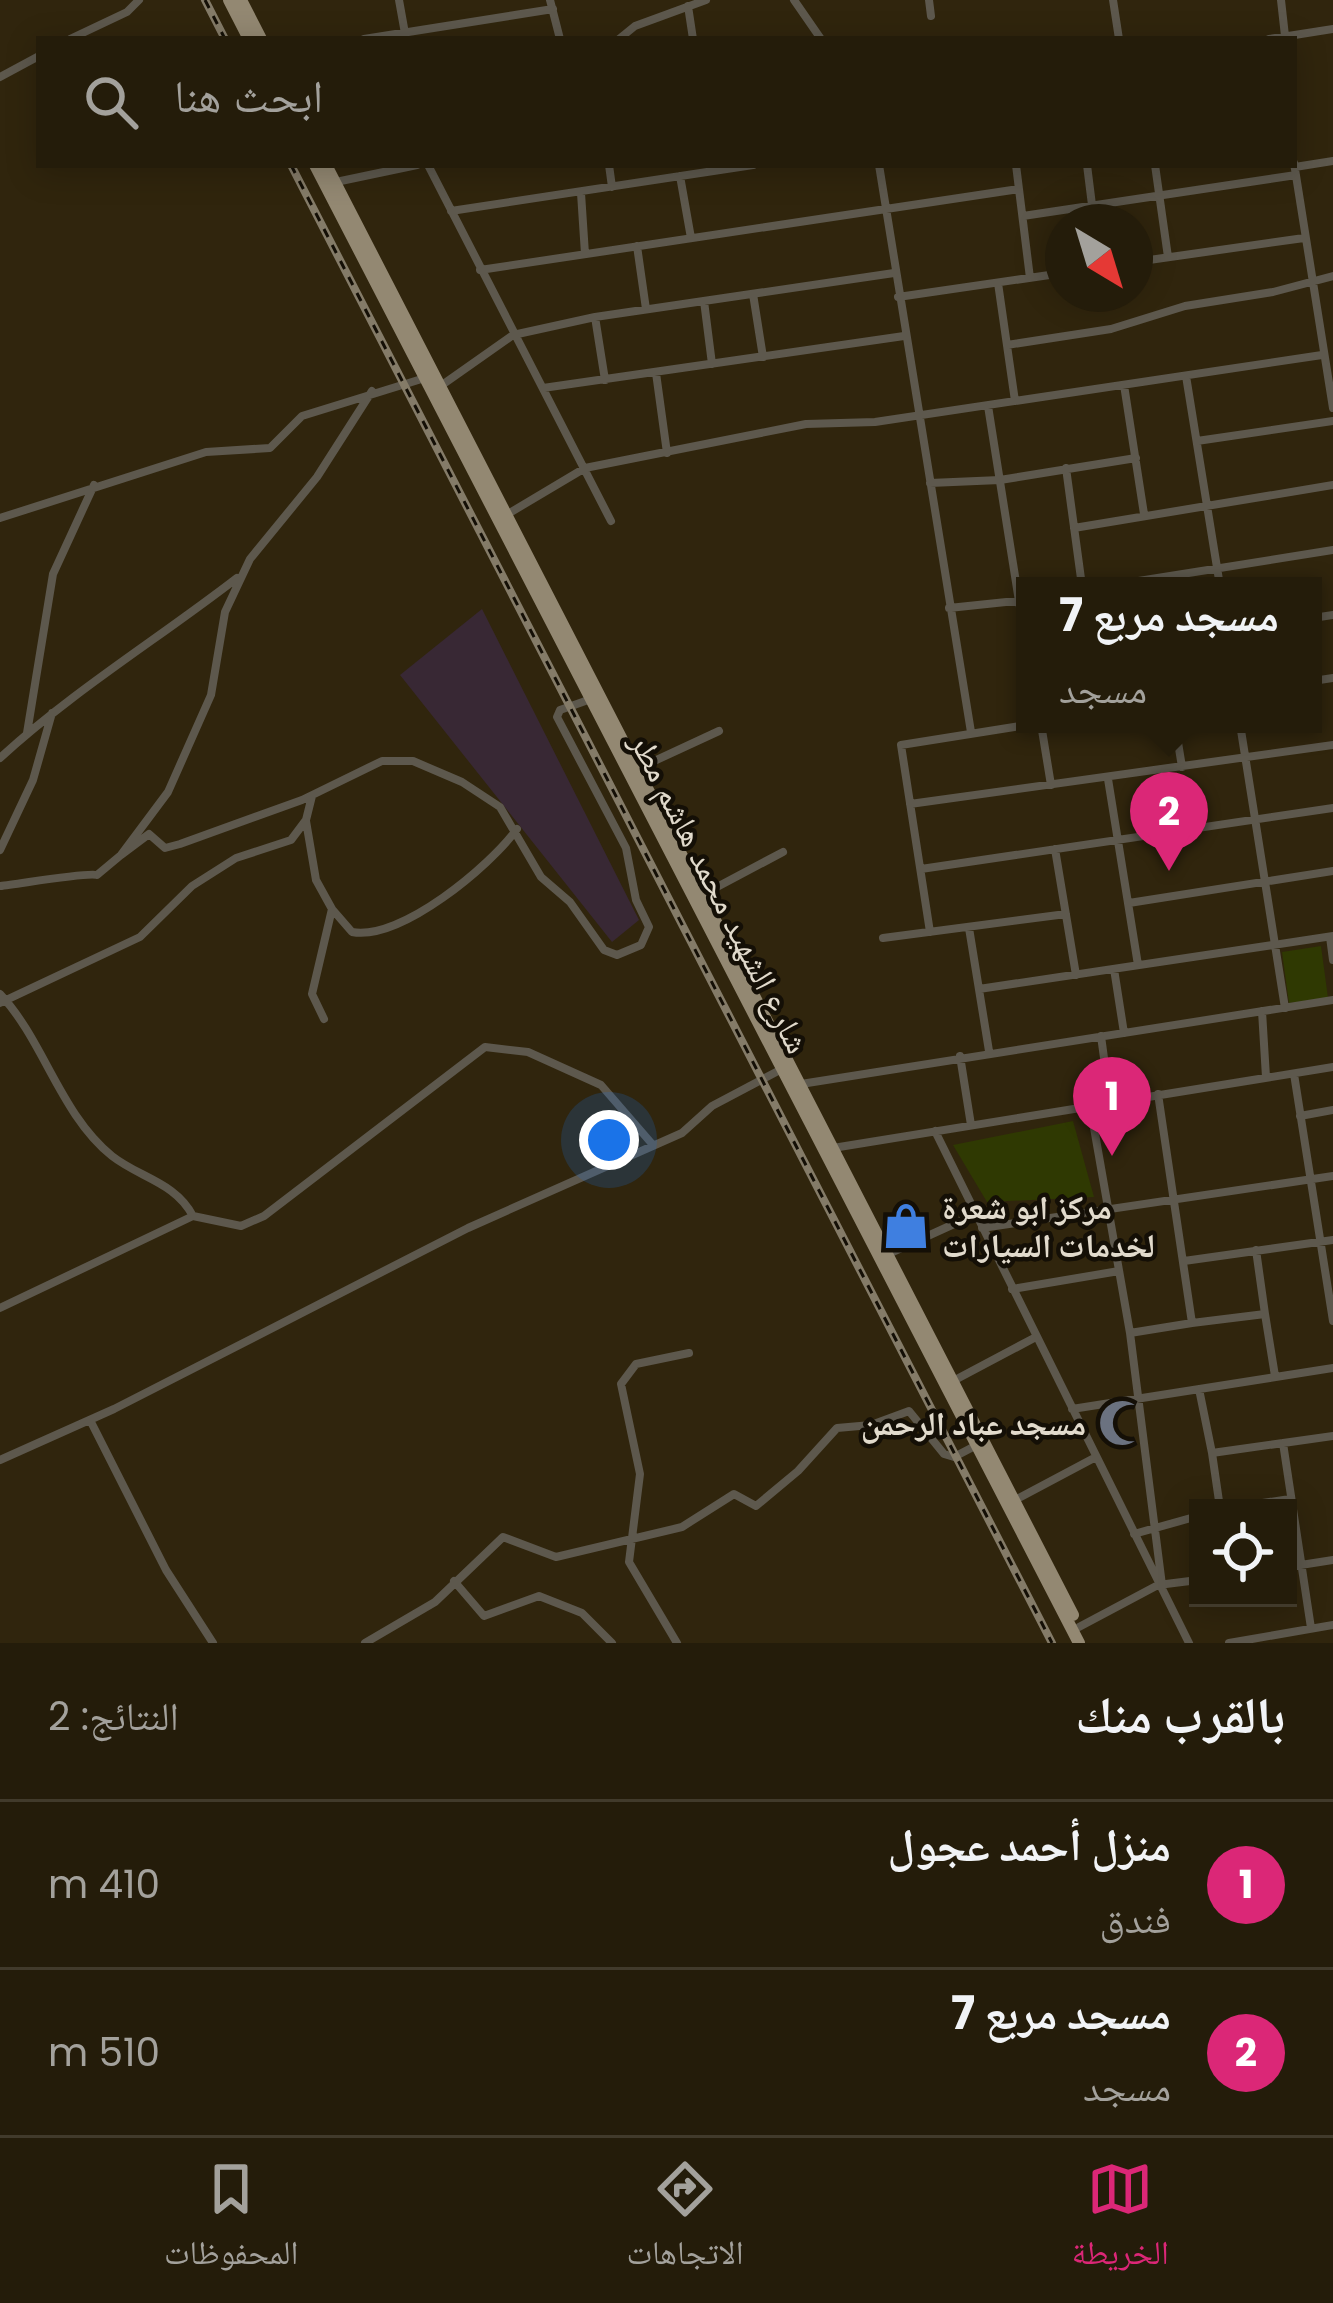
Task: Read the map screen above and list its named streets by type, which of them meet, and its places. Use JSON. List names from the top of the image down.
{
  "streets": {
    "main road": ["شارع الشهيد محمد هاشم مطر"]
  },
  "places": {
    "shop": ["مركز ابو شعرة لخدمات السيارات"],
    "mosque": ["مسجد عباد الرحمن"]
  },
  "north": "bottom right",
  "page": {
    "search": "ابحث هنا",
    "popup": ["مسجد مربع 7", "مسجد"],
    "pins": ["2", "1"],
    "heading": ["بالقرب منك", "النتائج: 2"],
    "list": [
      {
        "mark": "1",
        "name": "منزل أحمد عجول",
        "note": "فندق",
        "value": "410 m"
      },
      {
        "mark": "2",
        "name": "مسجد مربع 7",
        "note": "مسجد",
        "value": "510 m"
      }
    ],
    "nav": ["الخريطة", "الاتجاهات", "المحفوظات"]
  }
}
